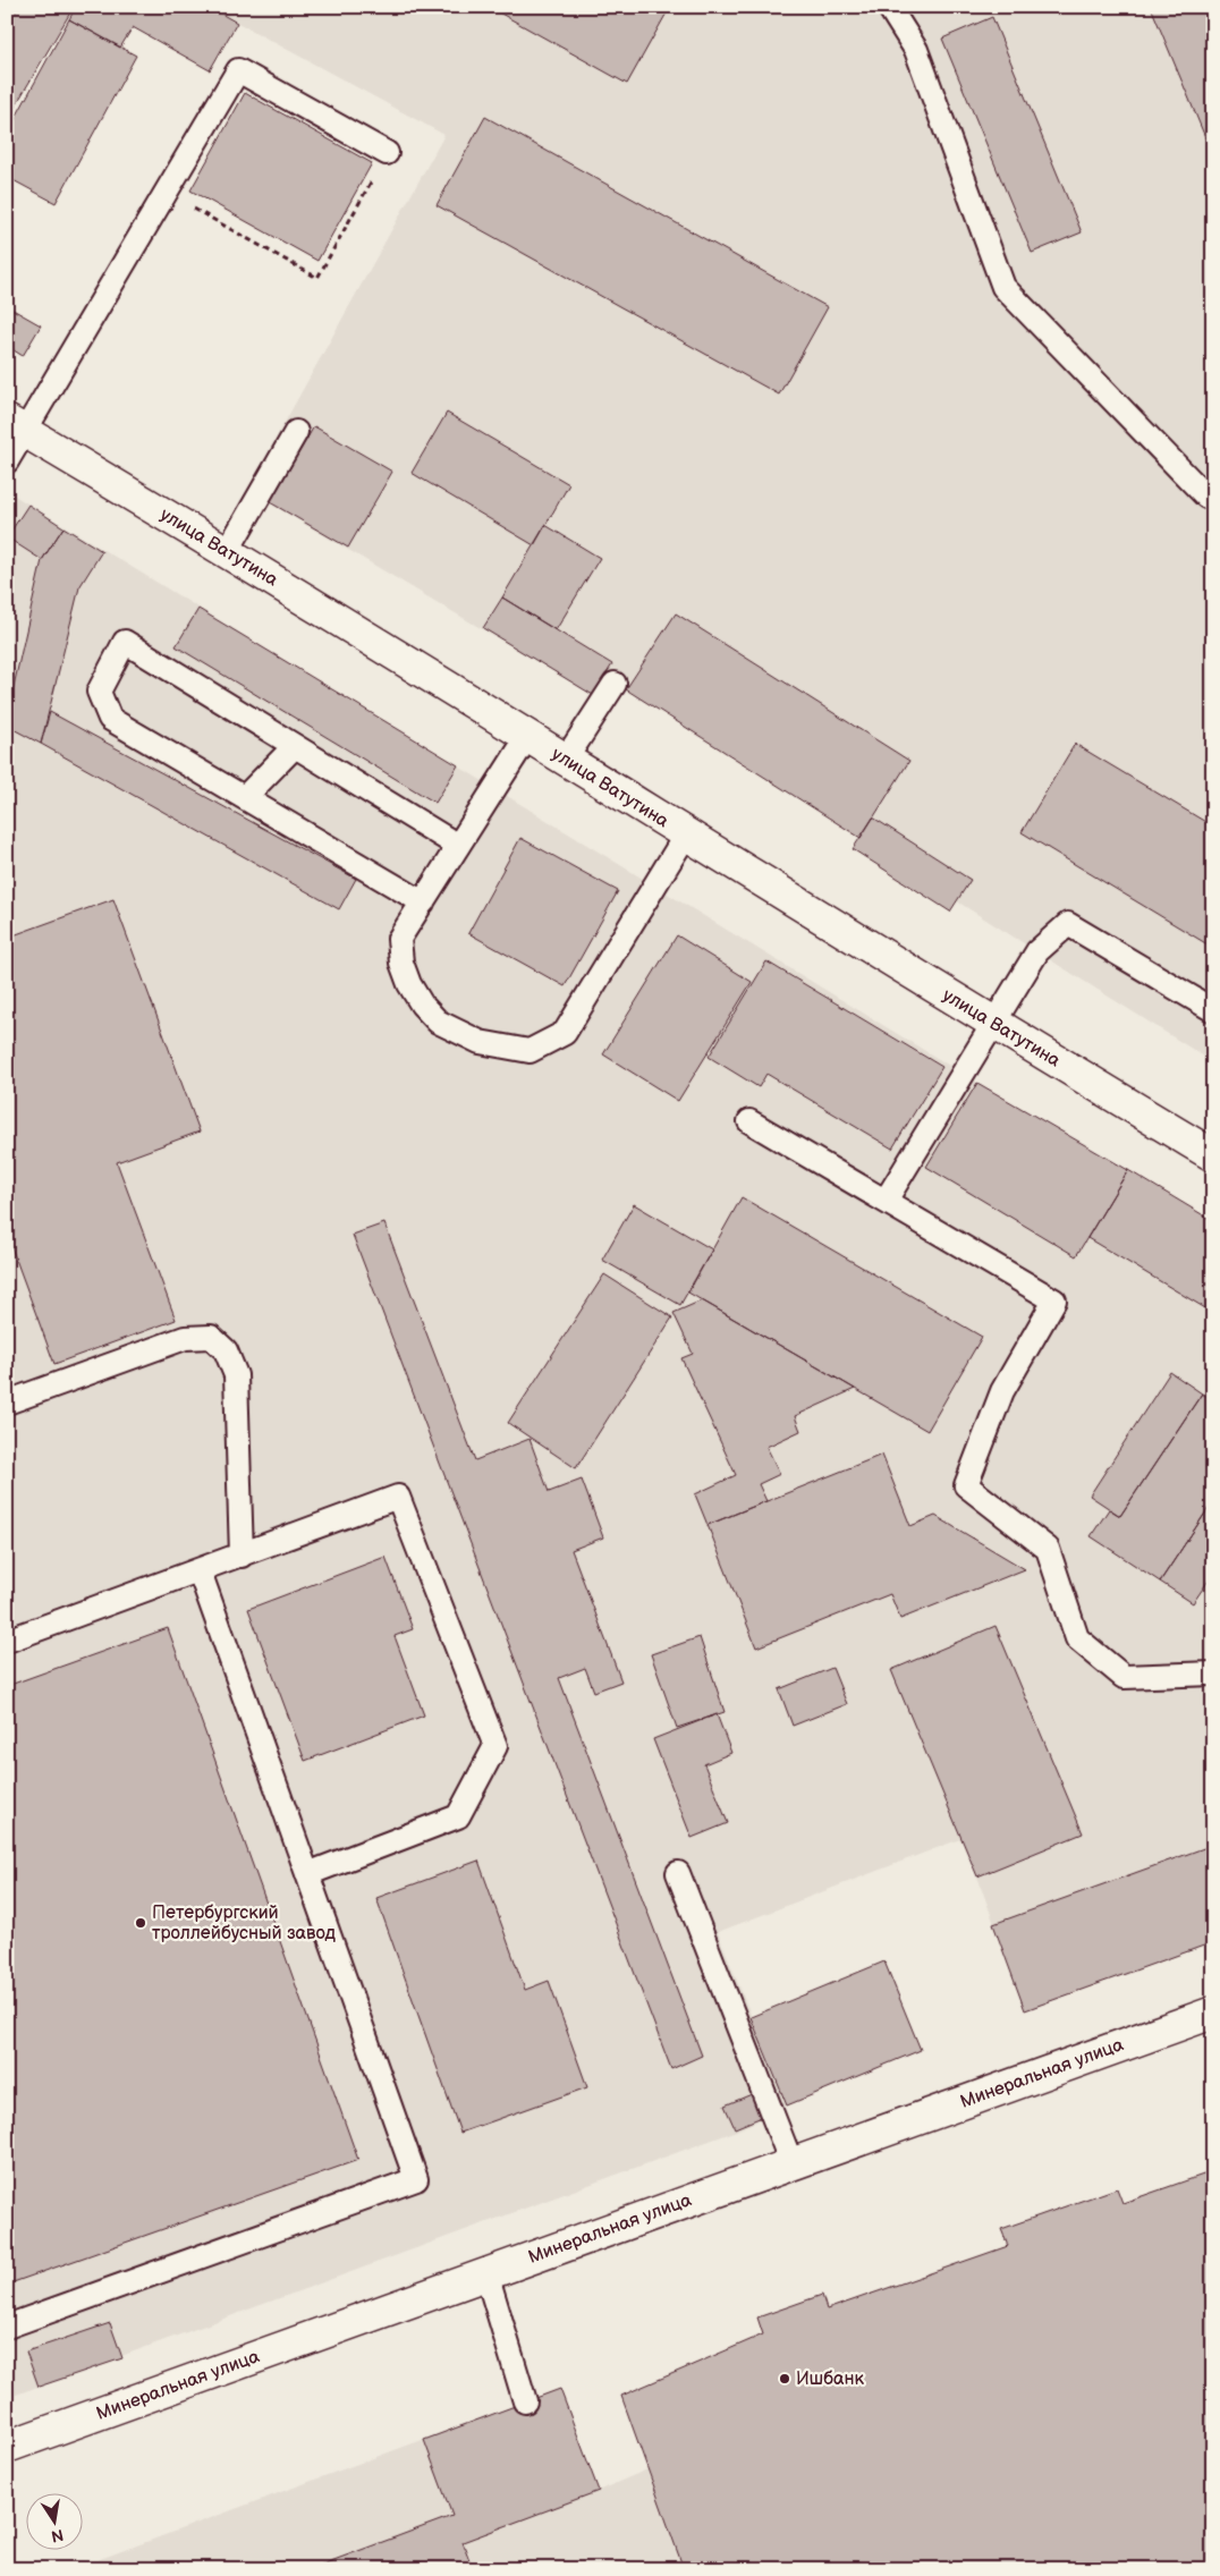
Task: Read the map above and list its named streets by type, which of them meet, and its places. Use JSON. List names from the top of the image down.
{
  "streets": {
    "street": ["улица Ватутина", "Минеральная улица"]
  },
  "places": ["Петербургский троллейбусный завод", "Ишбанк"],
  "north": "bottom"
}
